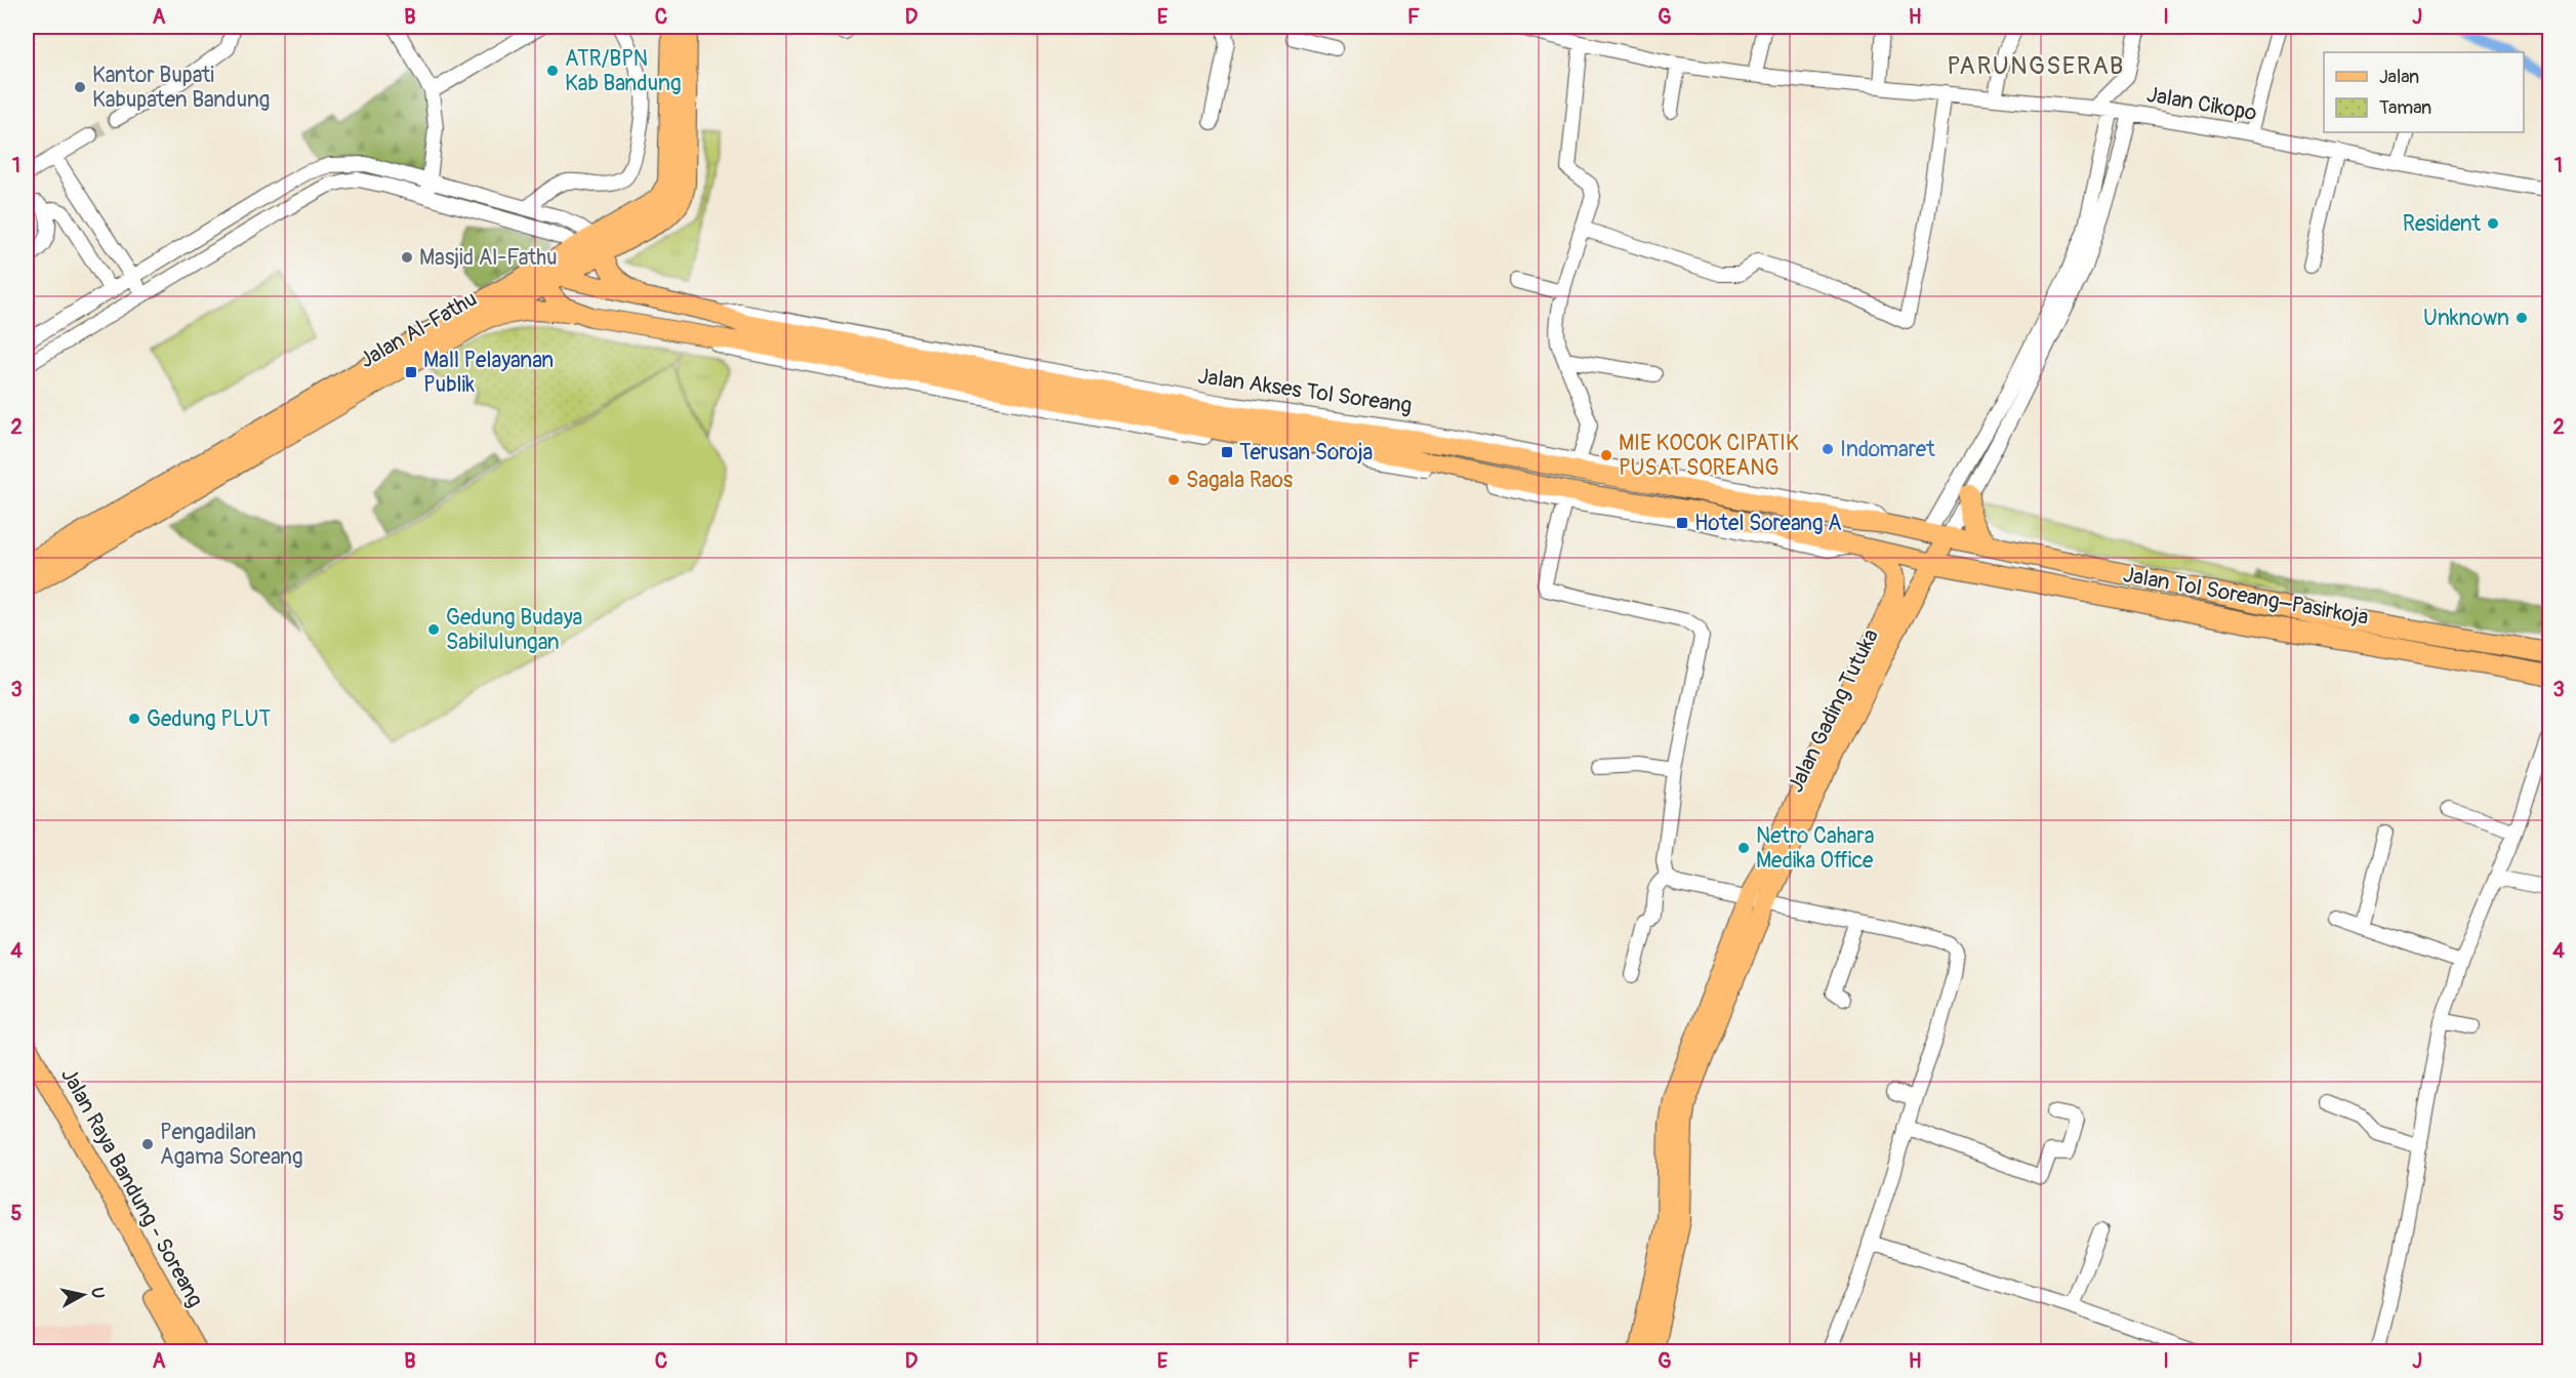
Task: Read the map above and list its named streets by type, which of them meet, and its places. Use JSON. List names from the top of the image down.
{
  "streets": {
    "highway": ["Jalan Al-Fathu", "Jalan Tol Soreang–Pasirkoja"],
    "main road": ["Jalan Akses Tol Soreang", "Jalan Gading Tutuka", "Jalan Raya Bandung - Soreang"],
    "street": ["Jalan Cikopo"]
  },
  "crossings": [
    ["Jalan Cikopo", "Jalan Gading Tutuka"],
    ["Jalan Al-Fathu", "Jalan Akses Tol Soreang"],
    ["Jalan Akses Tol Soreang", "Jalan Tol Soreang–Pasirkoja"],
    ["Jalan Akses Tol Soreang", "Jalan Gading Tutuka"],
    ["Jalan Tol Soreang–Pasirkoja", "Jalan Gading Tutuka"]
  ],
  "districts": ["PARUNGSERAB"],
  "places": {
    "other": [
      "ATR/BPN Kab Bandung",
      "Kantor Bupati Kabupaten Bandung",
      "Resident",
      "Masjid Al-Fathu",
      "Unknown",
      "Indomaret",
      "MIE KOCOK CIPATIK PUSAT SOREANG",
      "Sagala Raos",
      "Gedung Budaya Sabilulungan",
      "Gedung PLUT",
      "Netro Cahara Medika Office",
      "Pengadilan Agama Soreang"
    ],
    "transit": ["Mall Pelayanan Publik", "Terusan Soroja", "Hotel Soreang A"]
  },
  "legend": ["Jalan", "Taman"],
  "north": "right",
  "grid": {
    "columns": [
      "A",
      "B",
      "C",
      "D",
      "E",
      "F",
      "G",
      "H",
      "I",
      "J"
    ],
    "rows": [
      "1",
      "2",
      "3",
      "4",
      "5"
    ]
  }
}
